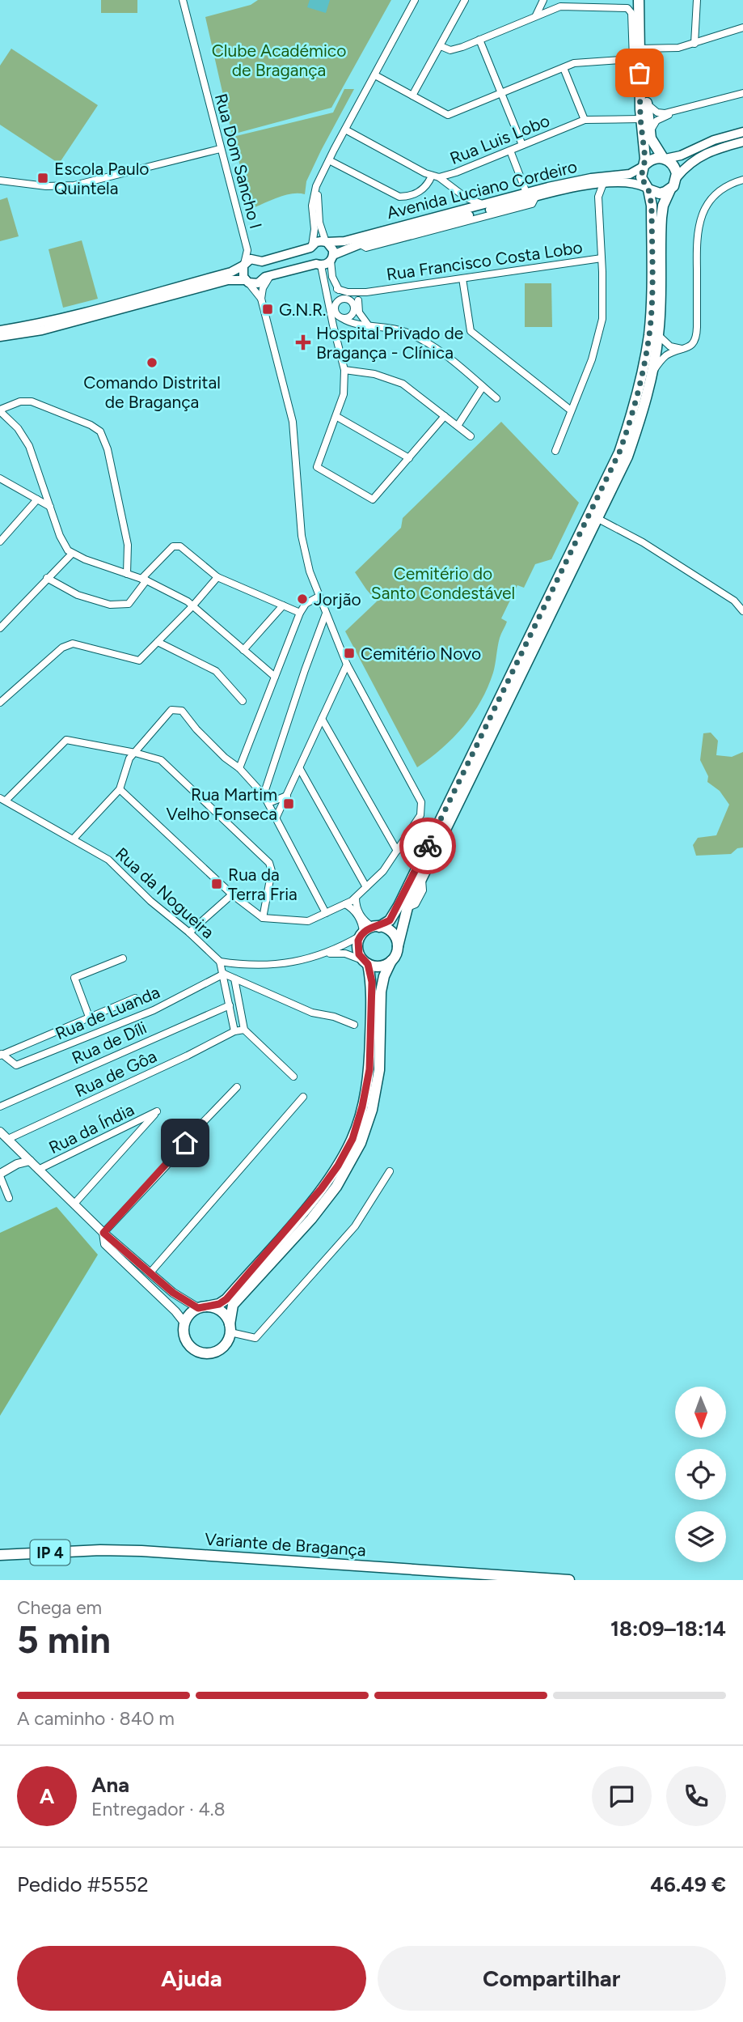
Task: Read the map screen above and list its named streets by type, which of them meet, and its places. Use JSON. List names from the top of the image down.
{
  "streets": {
    "main road": ["Avenida Luciano Cordeiro", "Variante de Bragança", "IP 4"],
    "street": [
      "Rua Luis Lobo",
      "Rua Dom Sancho I",
      "Rua Francisco Costa Lobo",
      "Rua da Nogueira",
      "Rua de Luanda",
      "Rua de Díli",
      "Rua de Gôa",
      "Rua da Índia"
    ]
  },
  "crossings": [
    ["Rua Dom Sancho I", "Avenida Luciano Cordeiro"],
    ["Rua da Nogueira", "Rua de Luanda"],
    ["Rua da Nogueira", "Rua de Díli"],
    ["Rua da Nogueira", "Rua de Gôa"]
  ],
  "parks": ["Clube Académico de Bragança", "Cemitério do Santo Condestável"],
  "places": {
    "transit": [
      "Escola Paulo Quintela",
      "G.N.R.",
      "Cemitério Novo",
      "Rua Martim Velho Fonseca",
      "Rua da Terra Fria"
    ],
    "health": ["Hospital Privado de Bragança - Clínica"],
    "other": ["Comando Distrital de Bragança", "Jorjão"]
  },
  "north": "bottom",
  "page": {
    "heading": ["5 min", "Chega em", "18:09–18:14"],
    "panel": [
      "Ana",
      "Entregador · 4.8",
      "Pedido #5552",
      "46.49 €"
    ],
    "bar": "A caminho · 840 m",
    "round": "A",
    "buttons": ["Ajuda", "Compartilhar"]
  }
}
